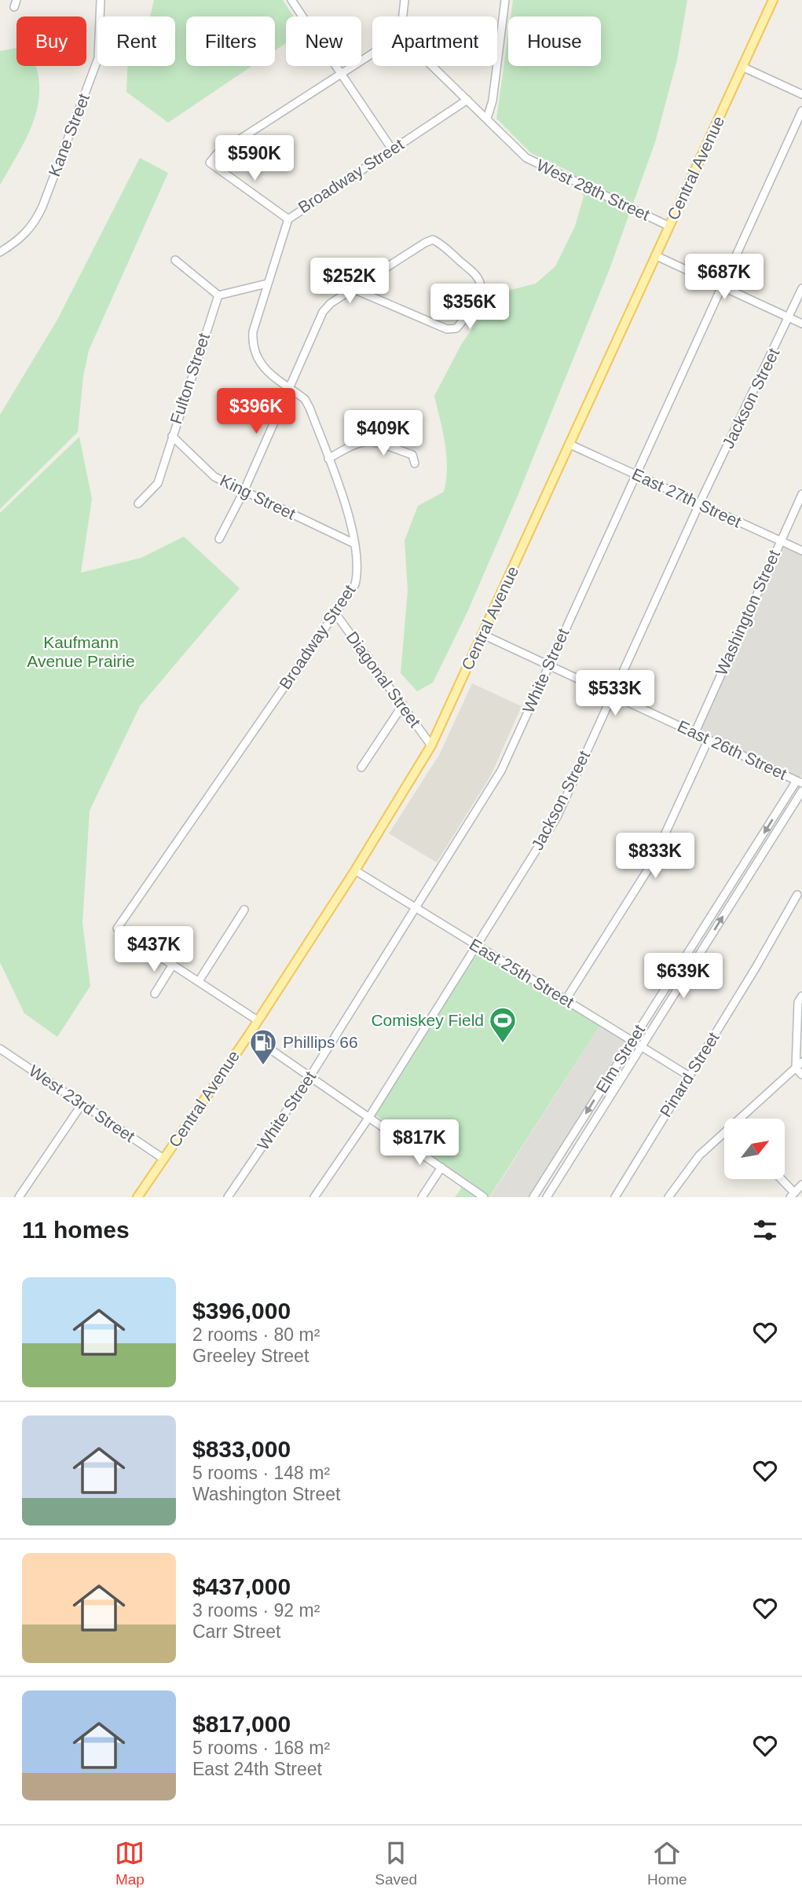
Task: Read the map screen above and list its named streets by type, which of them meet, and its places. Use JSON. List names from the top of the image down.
{
  "streets": {
    "main road": ["Central Avenue"],
    "street": [
      "Kane Street",
      "Broadway Street",
      "West 28th Street",
      "Fulton Street",
      "Jackson Street",
      "King Street",
      "East 27th Street",
      "Washington Street",
      "White Street",
      "Diagonal Street",
      "East 26th Street",
      "East 25th Street",
      "Elm Street",
      "Pinard Street",
      "West 23rd Street"
    ]
  },
  "crossings": [
    ["Central Avenue", "West 28th Street"],
    ["Central Avenue", "East 27th Street"],
    ["Central Avenue", "Diagonal Street"],
    ["Central Avenue", "East 26th Street"],
    ["Central Avenue", "East 25th Street"],
    ["Central Avenue", "West 23rd Street"],
    ["Broadway Street", "West 28th Street"],
    ["Broadway Street", "King Street"],
    ["Broadway Street", "Diagonal Street"],
    ["Fulton Street", "King Street"],
    ["Jackson Street", "East 27th Street"],
    ["Jackson Street", "East 26th Street"],
    ["Jackson Street", "East 25th Street"],
    ["East 27th Street", "Washington Street"],
    ["East 27th Street", "White Street"],
    ["Washington Street", "East 26th Street"],
    ["White Street", "East 26th Street"],
    ["White Street", "East 25th Street"],
    ["East 26th Street", "Elm Street"],
    ["East 25th Street", "Elm Street"],
    ["East 25th Street", "Pinard Street"]
  ],
  "parks": ["Kaufmann Avenue Prairie"],
  "places": {
    "sports": ["Comiskey Field"],
    "fuel station": ["Phillips 66"]
  },
  "north": "top right",
  "page": {
    "chip": [
      "Buy",
      "Rent",
      "Filters",
      "New",
      "Apartment",
      "House"
    ],
    "price": [
      "$590K",
      "$687K",
      "$252K",
      "$356K",
      "$396K",
      "$409K",
      "$533K",
      "$833K",
      "$437K",
      "$639K",
      "$817K"
    ],
    "heading": "11 homes",
    "list": [
      {
        "name": "$396,000",
        "note": "2 rooms · 80 m² · Greeley Street"
      },
      {
        "name": "$833,000",
        "note": "5 rooms · 148 m² · Washington Street"
      },
      {
        "name": "$437,000",
        "note": "3 rooms · 92 m² · Carr Street"
      },
      {
        "name": "$817,000",
        "note": "5 rooms · 168 m² · East 24th Street"
      }
    ],
    "tabs": ["Map", "Saved", "Home"]
  }
}
